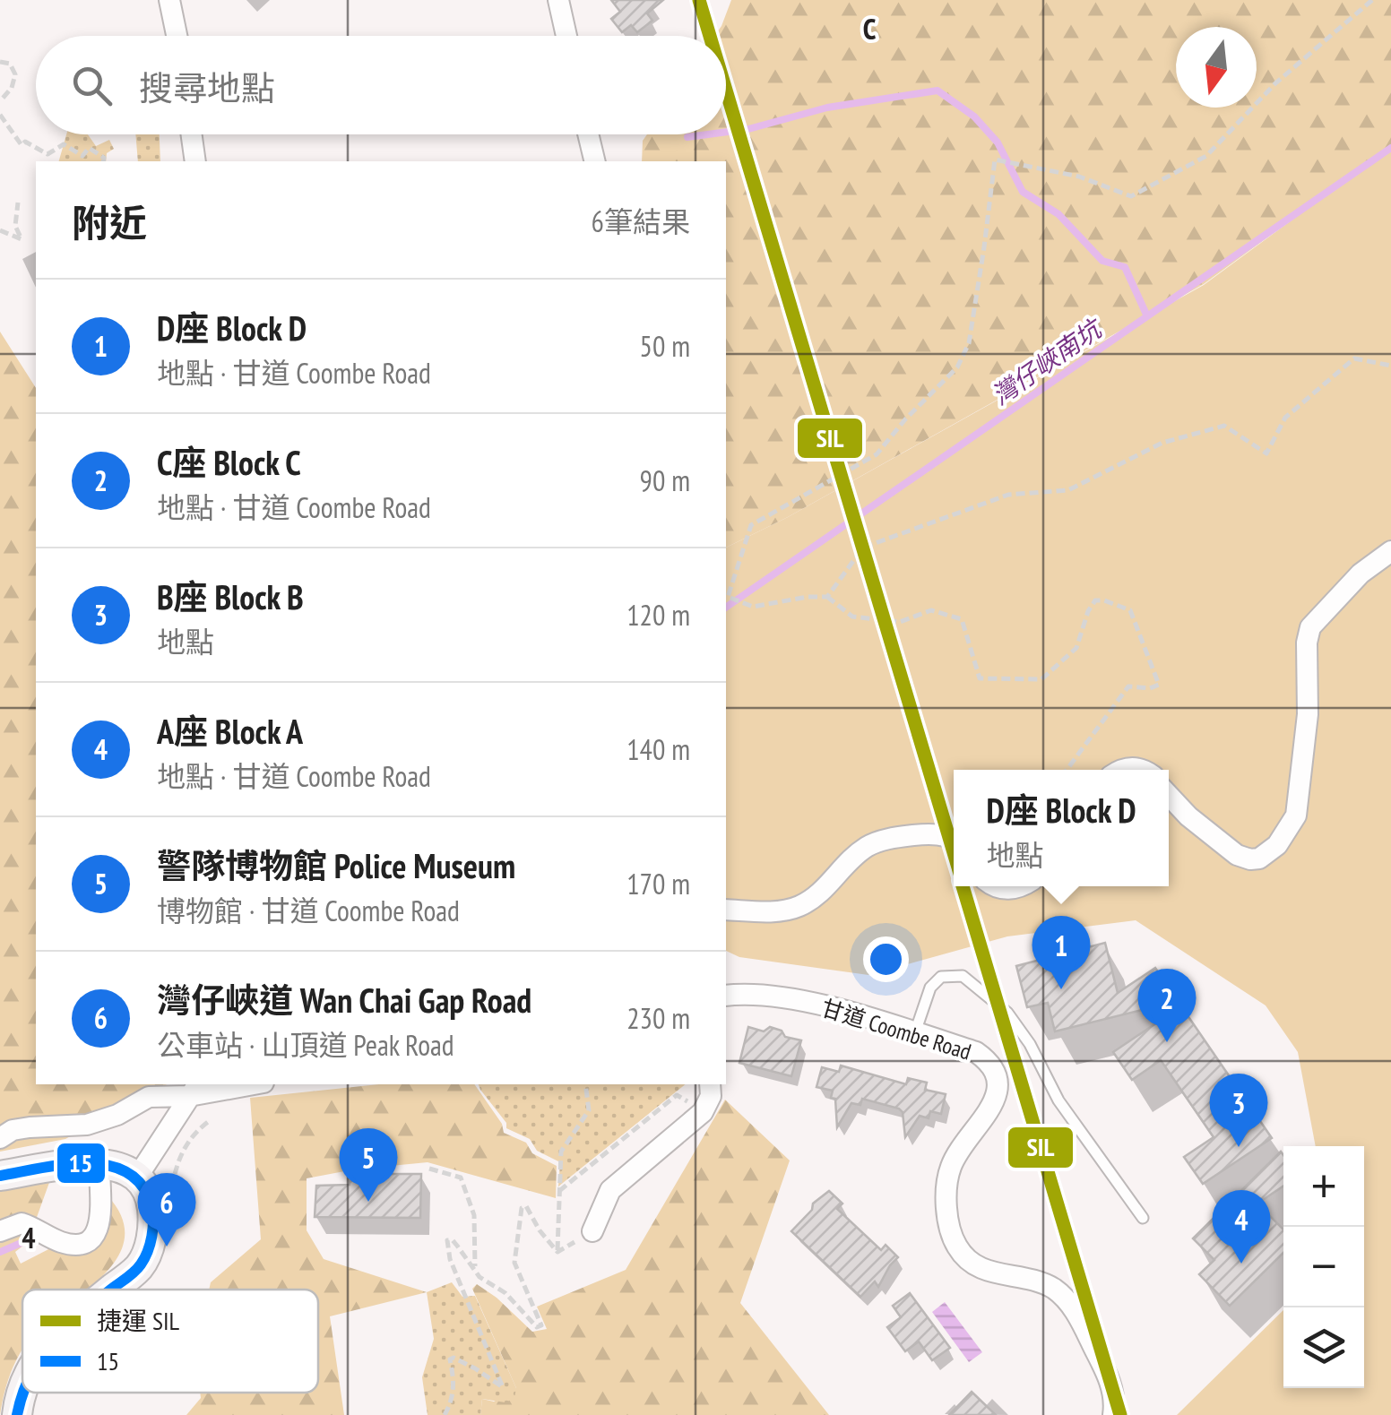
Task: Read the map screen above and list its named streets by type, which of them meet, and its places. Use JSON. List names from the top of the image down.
{
  "streets": {
    "street": ["甘道 Coombe Road"]
  },
  "water": ["灣仔峽南坑"],
  "lines": ["metro line SIL", "transit line 15"],
  "legend": ["捷運 SIL", "15"],
  "north": "bottom",
  "page": {
    "search": "搜尋地點",
    "heading": ["附近", "6筆結果"],
    "list": [
      {
        "mark": "1",
        "name": "D座 Block D",
        "note": "地點 · 甘道 Coombe Road",
        "value": "50 m"
      },
      {
        "mark": "2",
        "name": "C座 Block C",
        "note": "地點 · 甘道 Coombe Road",
        "value": "90 m"
      },
      {
        "mark": "3",
        "name": "B座 Block B",
        "note": "地點",
        "value": "120 m"
      },
      {
        "mark": "4",
        "name": "A座 Block A",
        "note": "地點 · 甘道 Coombe Road",
        "value": "140 m"
      },
      {
        "mark": "5",
        "name": "警隊博物館 Police Museum",
        "note": "博物館 · 甘道 Coombe Road",
        "value": "170 m"
      },
      {
        "mark": "6",
        "name": "灣仔峽道 Wan Chai Gap Road",
        "note": "公車站 · 山頂道 Peak Road",
        "value": "230 m"
      }
    ],
    "popup": ["D座 Block D", "地點"],
    "pins": [
      "1",
      "2",
      "3",
      "5",
      "6",
      "4"
    ],
    "map_buttons": ["+", "−"]
  },
  "grid": {
    "columns": ["C"],
    "rows": ["4"]
  }
}
